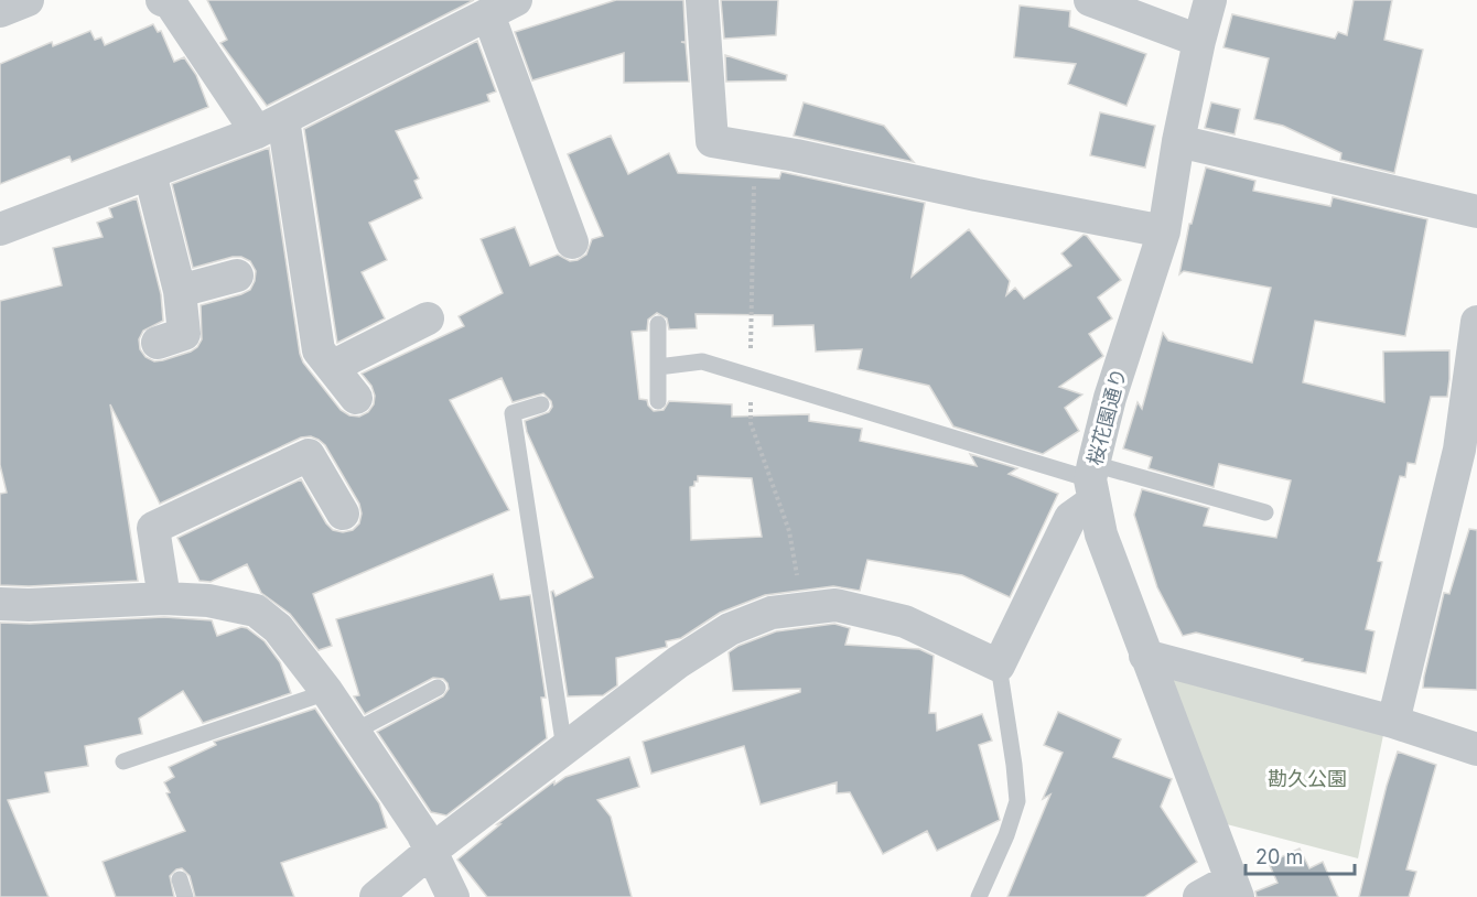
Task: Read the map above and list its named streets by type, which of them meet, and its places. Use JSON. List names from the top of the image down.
{
  "streets": {
    "street": ["桜花園通り"]
  },
  "parks": ["勘久公園"],
  "scale_bar": "20 m"
}
